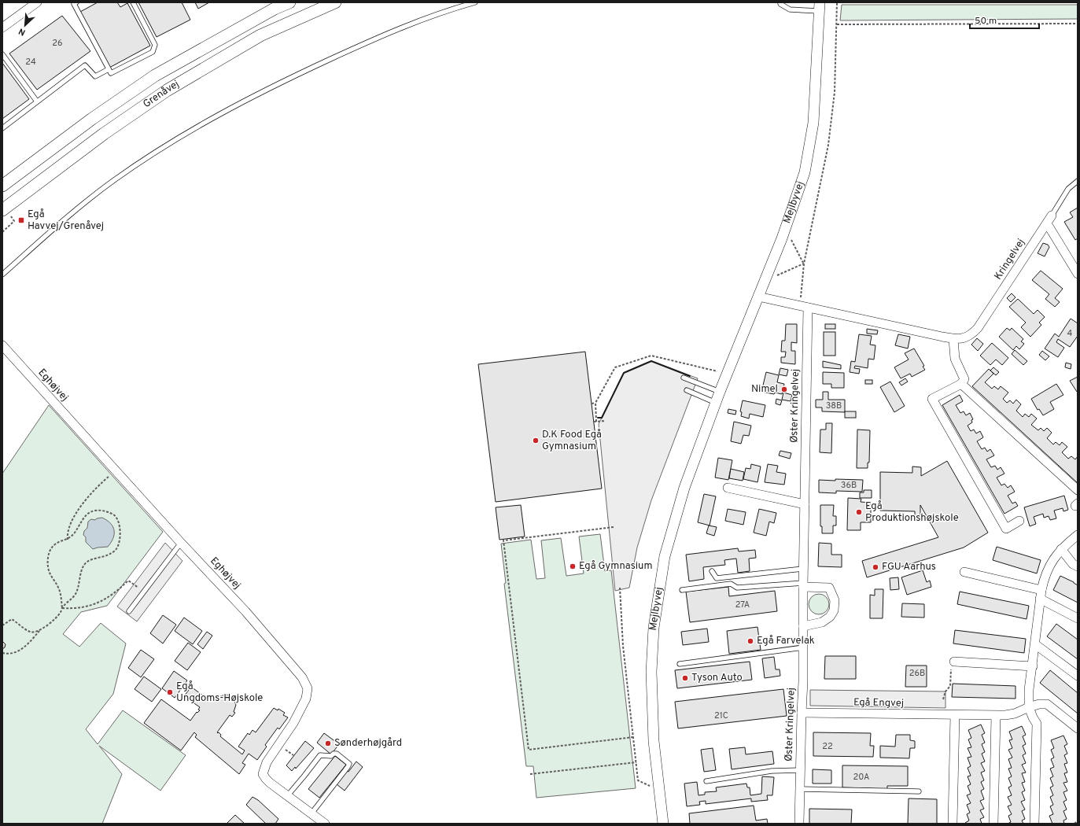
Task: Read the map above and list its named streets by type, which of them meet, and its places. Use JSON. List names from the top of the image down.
{
  "streets": {
    "main road": ["Grenåvej"],
    "street": [
      "Mejlbyvej",
      "Kringelvej",
      "Eghøjvej",
      "Øster Kringelvej",
      "Egå Engvej"
    ]
  },
  "crossings": [
    ["Mejlbyvej", "Kringelvej"],
    ["Kringelvej", "Øster Kringelvej"],
    ["Øster Kringelvej", "Egå Engvej"]
  ],
  "places": {
    "transit": ["Egå Havvej/Grenåvej"],
    "other": [
      "Nimel",
      "D.K Food Egå Gymnasium",
      "Egå Produktionshøjskole",
      "Egå Gymnasium",
      "FGU Aarhus",
      "Egå Farvelak",
      "Tyson Auto",
      "Egå Ungdoms-Højskole",
      "Sønderhøjgård"
    ]
  },
  "house_numbers": [
    "26",
    "24",
    "4",
    "38B",
    "36B",
    "27A",
    "26B",
    "21C",
    "22",
    "20A"
  ],
  "scale_bar": "50 m",
  "north": "bottom left"
}
